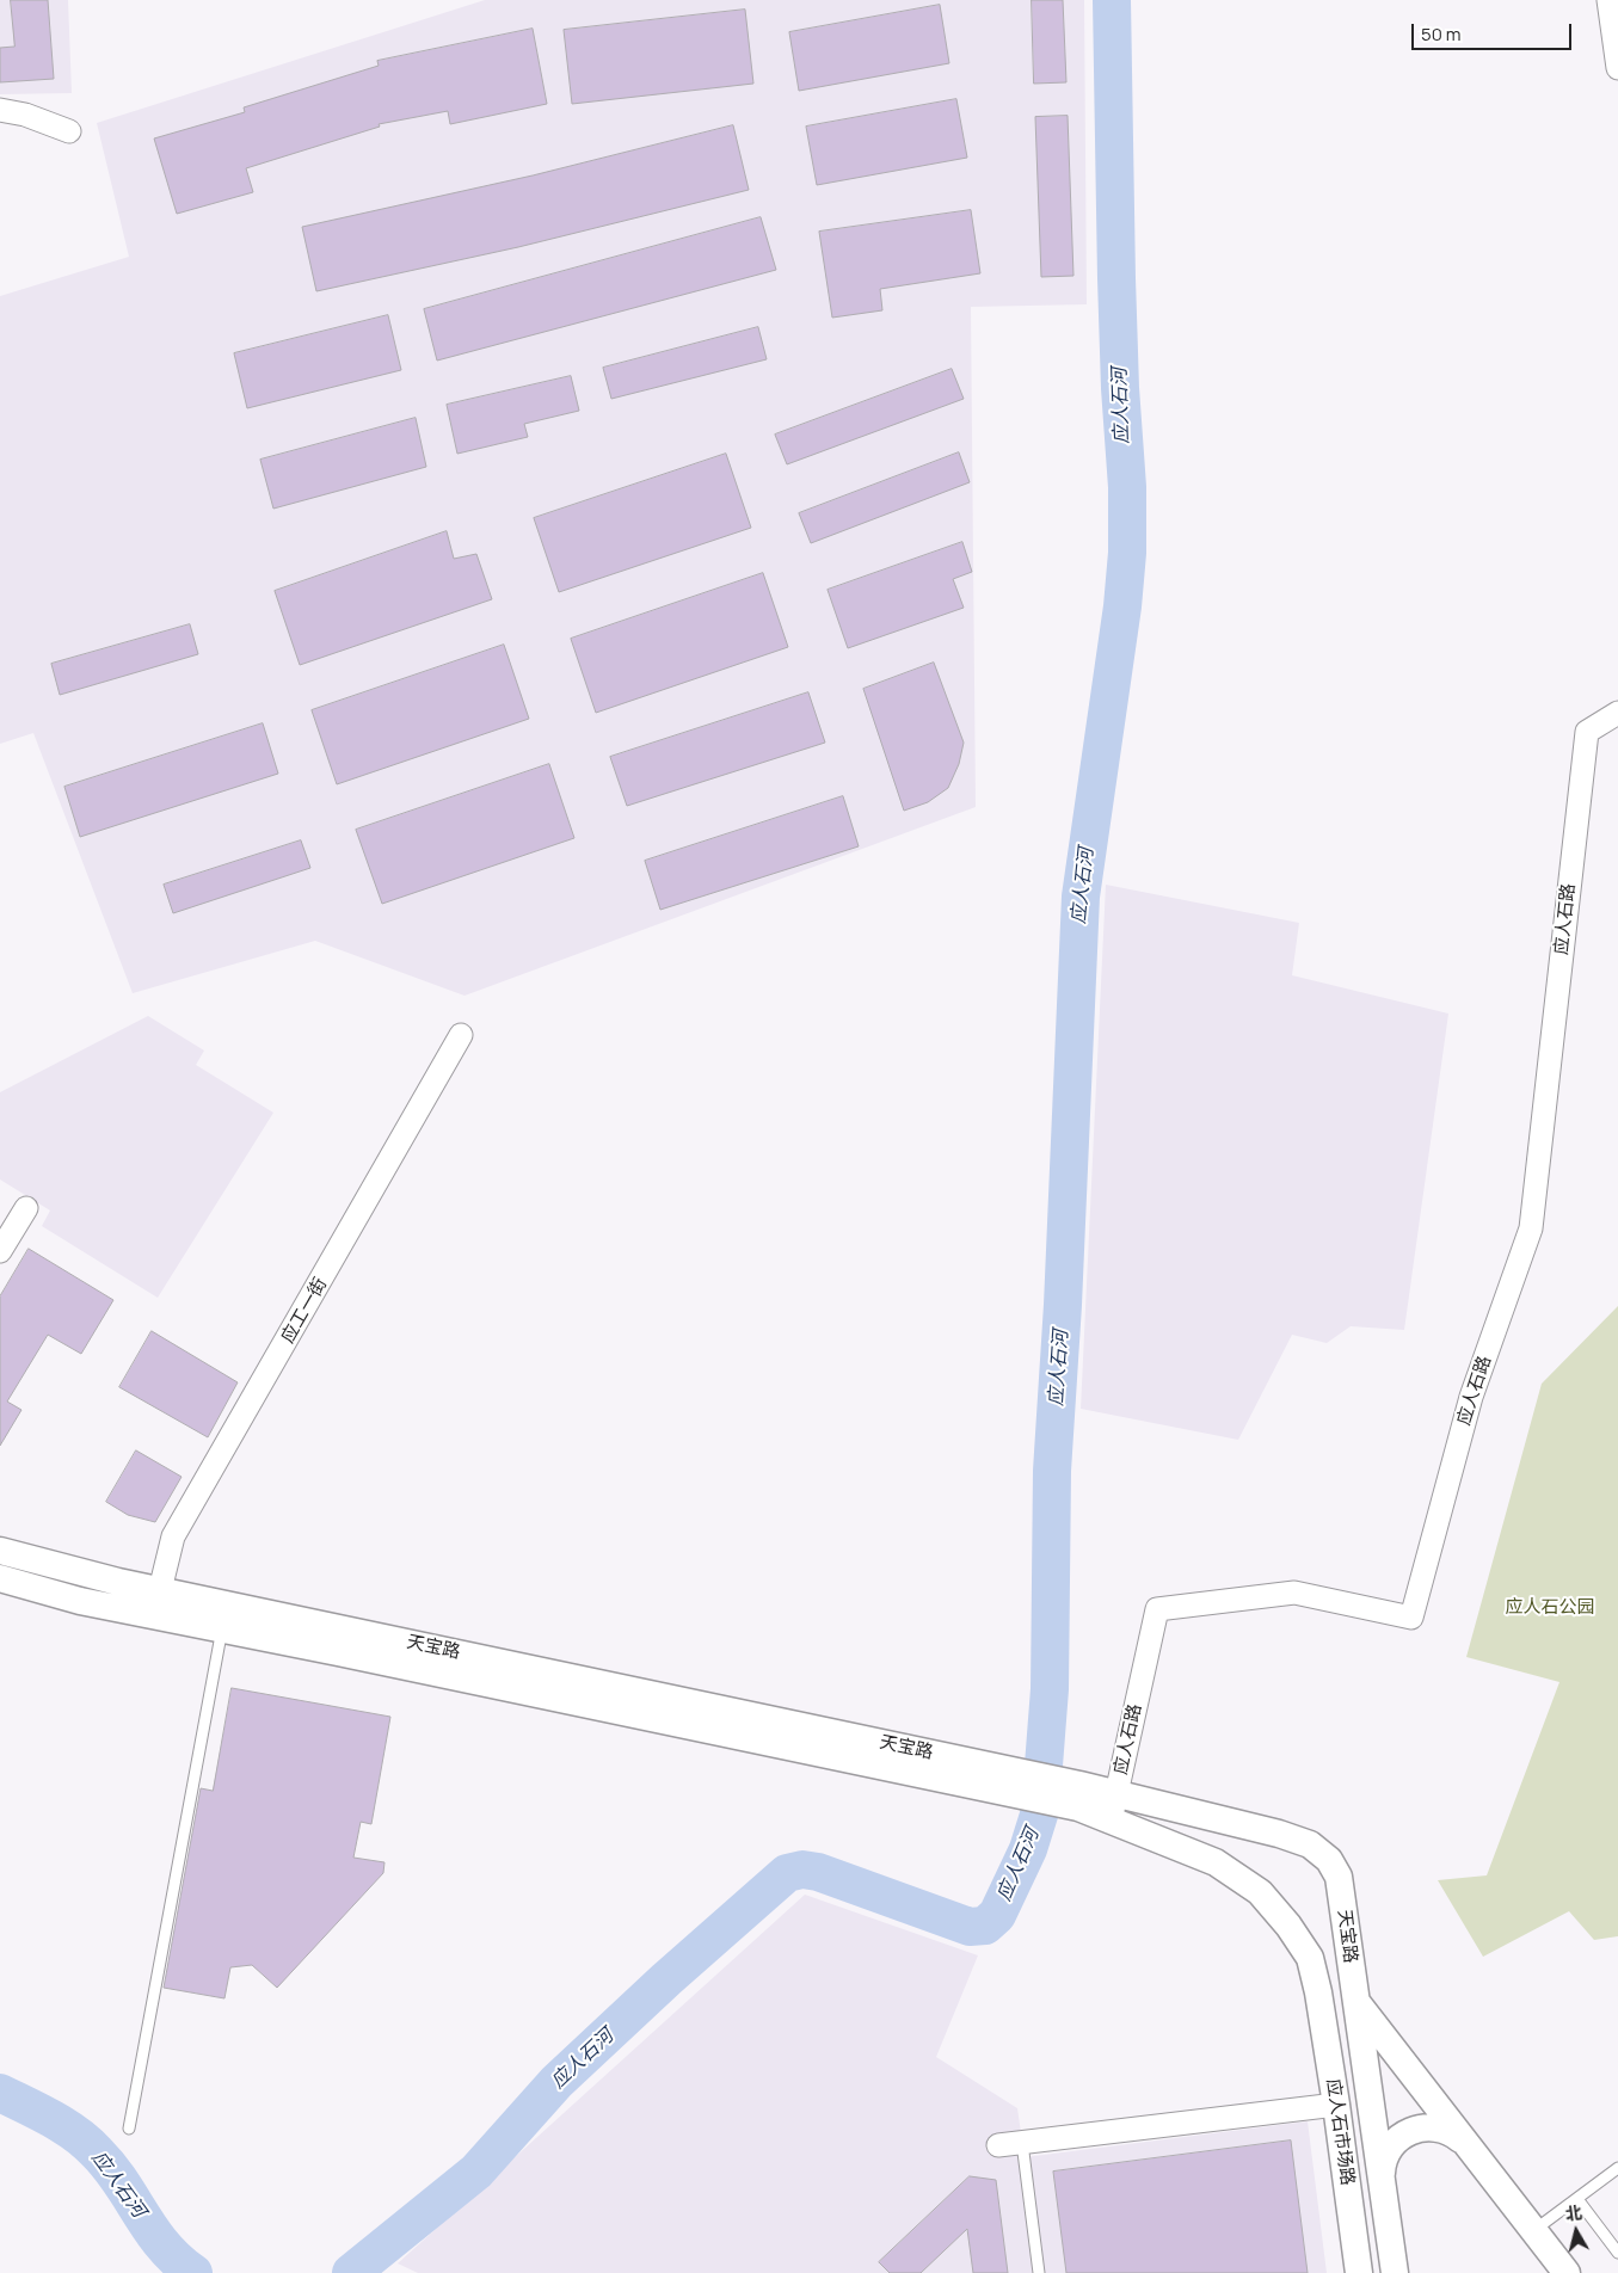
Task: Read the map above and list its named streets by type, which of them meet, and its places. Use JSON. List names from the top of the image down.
{
  "streets": {
    "street": [
      "应人石路",
      "应工一街",
      "天宝路",
      "应人石市场路"
    ]
  },
  "crossings": [
    ["应人石路", "天宝路"],
    ["应工一街", "天宝路"],
    ["天宝路", "应人石市场路"]
  ],
  "water": ["应人石河"],
  "parks": ["应人石公园"],
  "scale_bar": "50 m",
  "north": "top"
}
